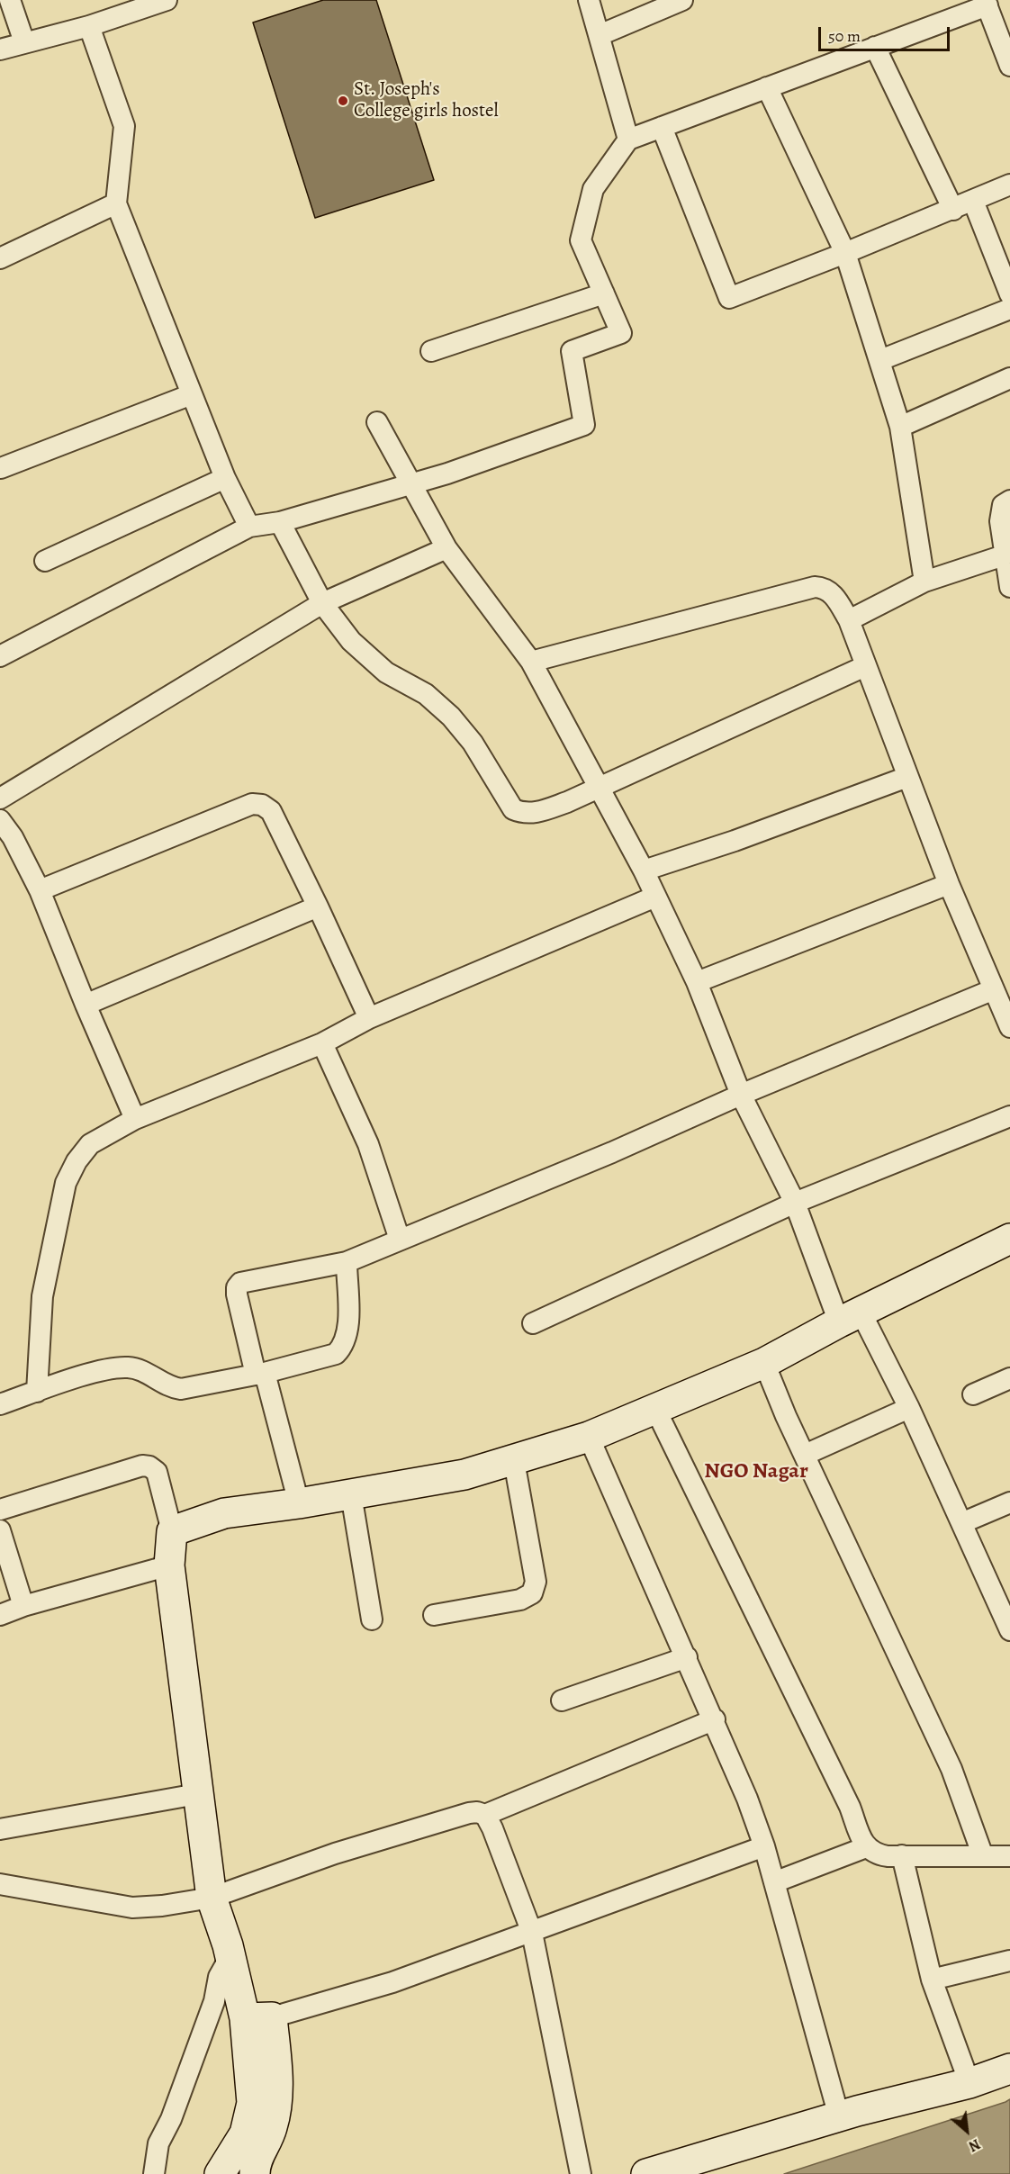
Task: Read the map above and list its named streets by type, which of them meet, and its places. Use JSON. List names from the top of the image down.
{
  "districts": ["NGO Nagar"],
  "places": ["St. Joseph's College girls hostel"],
  "scale_bar": "50 m",
  "north": "bottom right"
}
